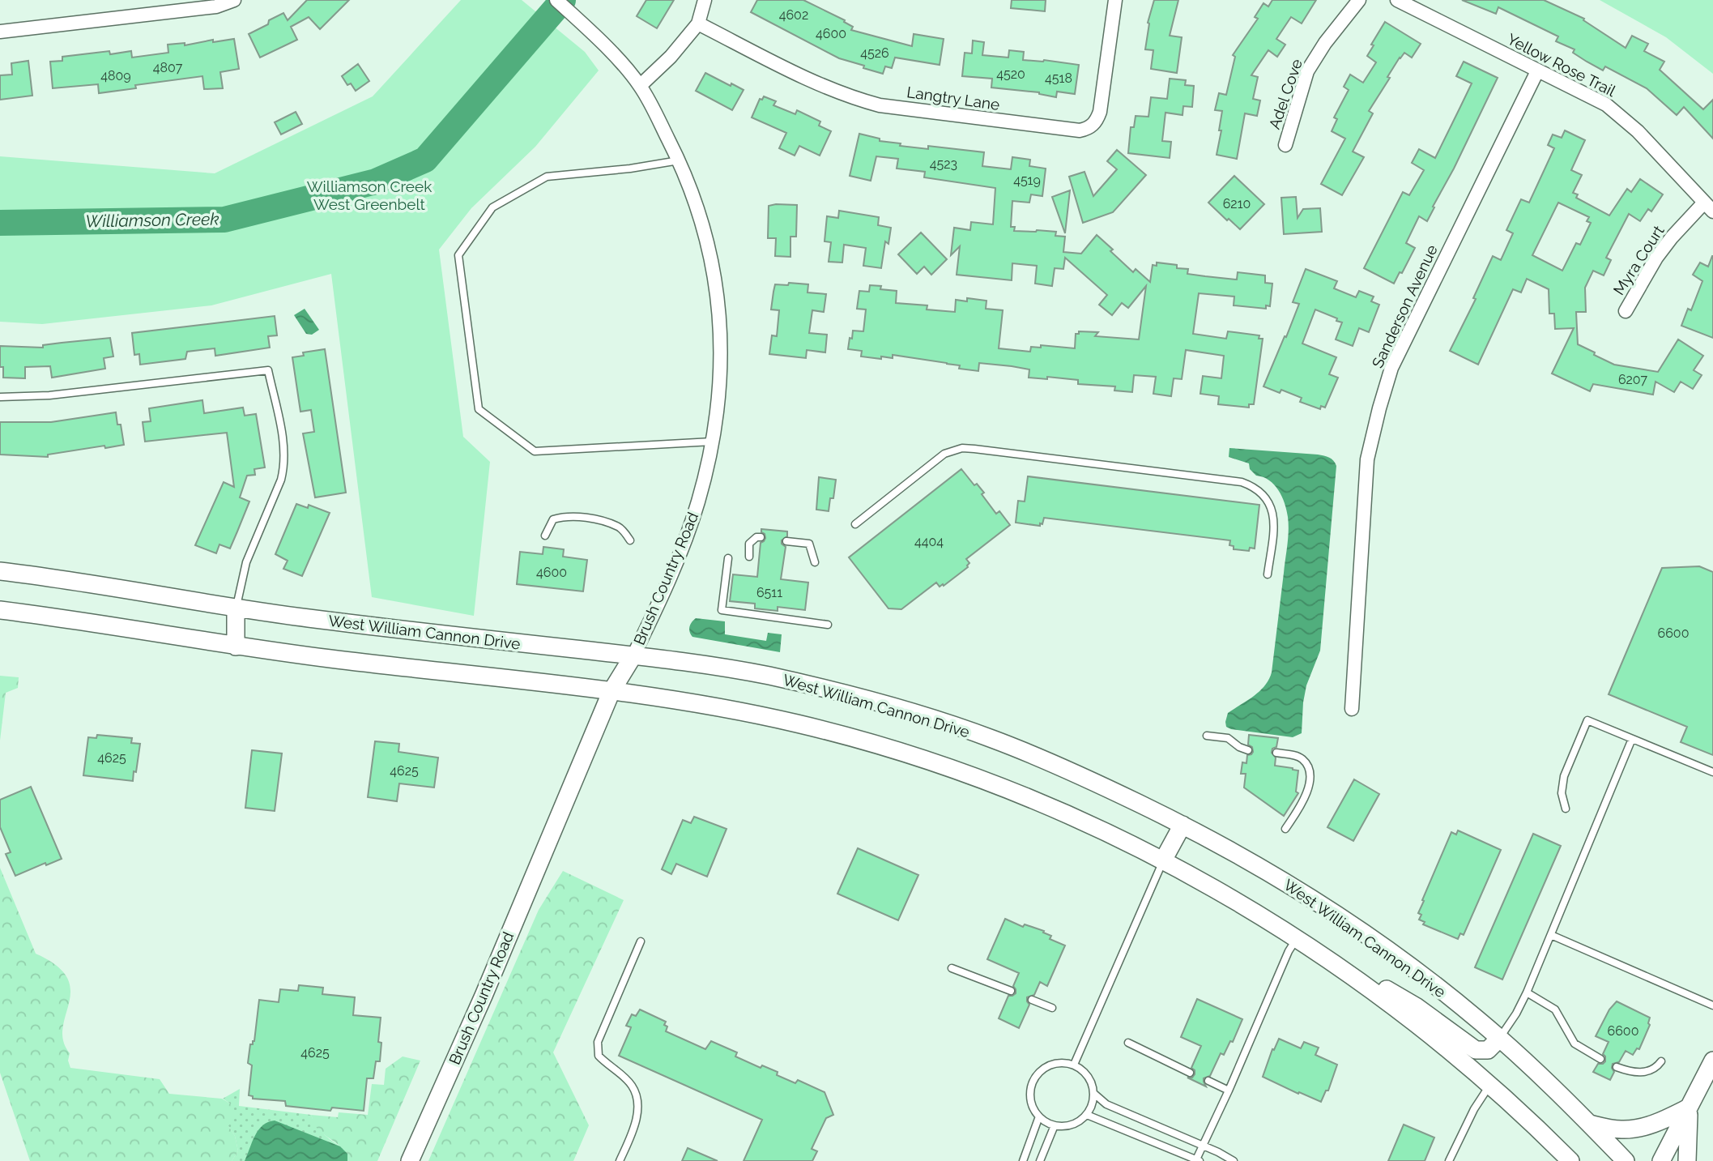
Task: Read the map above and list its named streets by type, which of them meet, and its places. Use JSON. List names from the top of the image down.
{
  "streets": {
    "main road": ["Brush Country Road", "West William Cannon Drive"],
    "street": [
      "Yellow Rose Trail",
      "Adel Cove",
      "Langtry Lane",
      "Myra Court",
      "Sanderson Avenue"
    ]
  },
  "crossings": [
    ["Yellow Rose Trail", "Myra Court"],
    ["Yellow Rose Trail", "Sanderson Avenue"],
    ["Brush Country Road", "West William Cannon Drive"]
  ],
  "water": ["Williamson Creek"],
  "parks": ["Williamson Creek West Greenbelt"],
  "house_numbers": [
    "4602",
    "4600",
    "4526",
    "4807",
    "4520",
    "4809",
    "4518",
    "4523",
    "4519",
    "6210",
    "6207",
    "4404",
    "4600",
    "6511",
    "6600",
    "4625",
    "4625",
    "6600",
    "4625"
  ]
}
